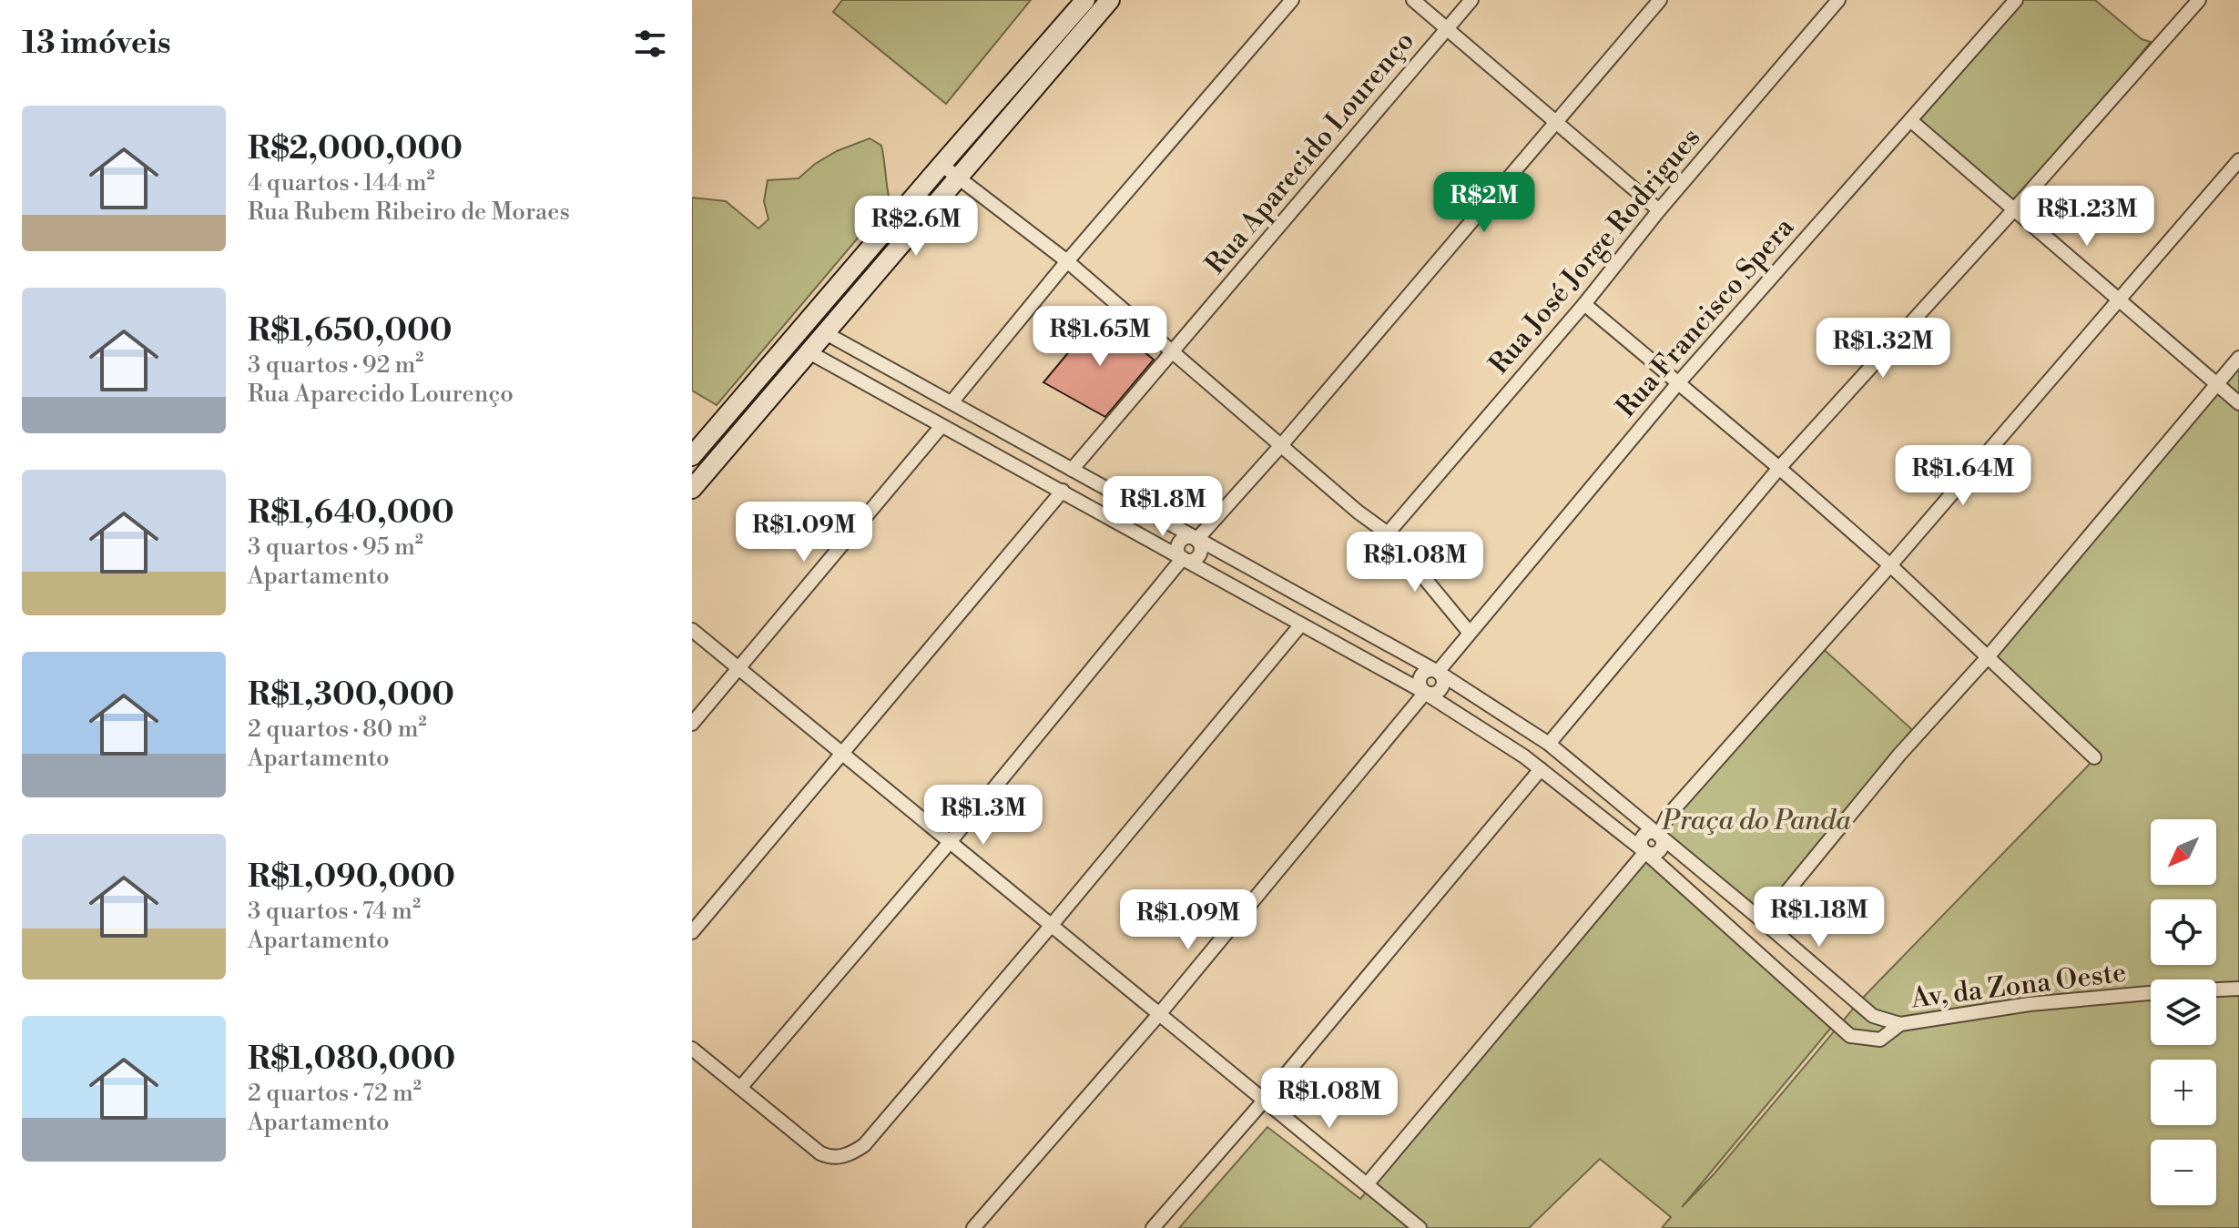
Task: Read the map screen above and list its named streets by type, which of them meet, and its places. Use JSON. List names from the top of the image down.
{
  "streets": {
    "street": [
      "Rua Aparecido Lourenço",
      "Rua José Jorge Rodrigues",
      "Rua Francisco Spera",
      "Av, da Zona Oeste"
    ]
  },
  "crossings": [
    ["Rua Aparecido Lourenço", "Av, da Zona Oeste"],
    ["Rua Francisco Spera", "Av, da Zona Oeste"]
  ],
  "parks": ["Praça do Panda"],
  "north": "bottom left",
  "page": {
    "heading": "13 imóveis",
    "list": [
      {
        "name": "R$2,000,000",
        "note": "4 quartos · 144 m² · Rua Rubem Ribeiro de Moraes"
      },
      {
        "name": "R$1,650,000",
        "note": "3 quartos · 92 m² · Rua Aparecido Lourenço"
      },
      {
        "name": "R$1,640,000",
        "note": "3 quartos · 95 m² · Apartamento"
      },
      {
        "name": "R$1,300,000",
        "note": "2 quartos · 80 m² · Apartamento"
      },
      {
        "name": "R$1,090,000",
        "note": "3 quartos · 74 m² · Apartamento"
      },
      {
        "name": "R$1,080,000",
        "note": "2 quartos · 72 m² · Apartamento"
      }
    ],
    "price": [
      "R$2M",
      "R$1.23M",
      "R$2.6M",
      "R$1.65M",
      "R$1.32M",
      "R$1.64M",
      "R$1.8M",
      "R$1.09M",
      "R$1.08M",
      "R$1.3M",
      "R$1.18M",
      "R$1.09M",
      "R$1.08M"
    ],
    "map_buttons": ["+", "−"]
  }
}
